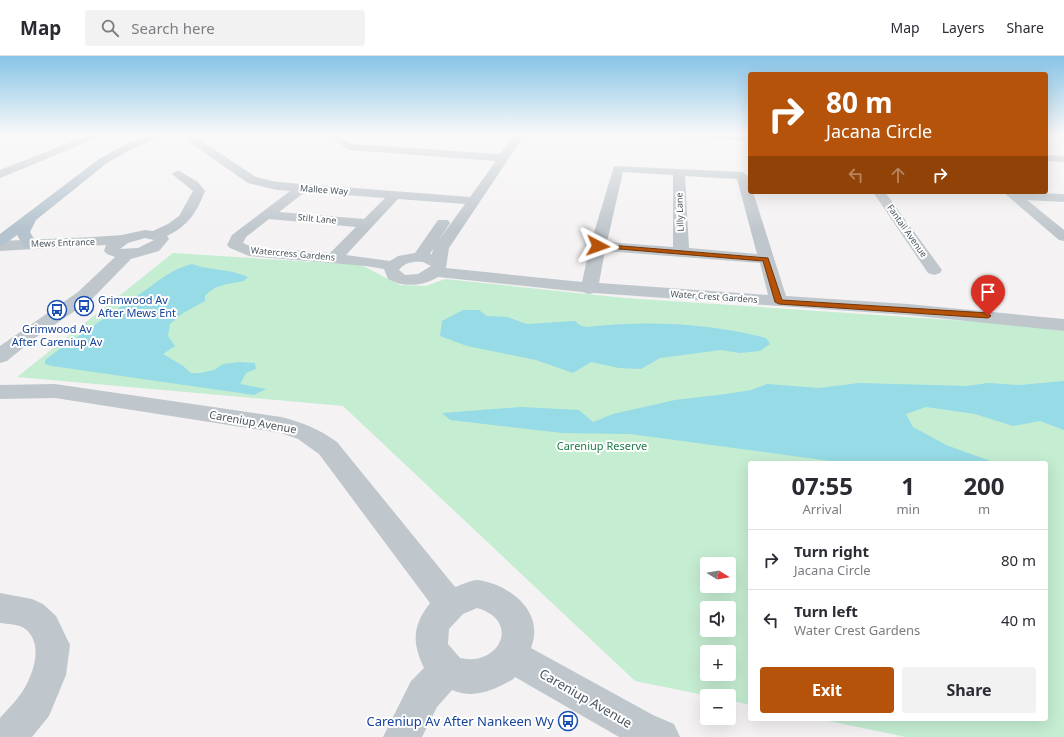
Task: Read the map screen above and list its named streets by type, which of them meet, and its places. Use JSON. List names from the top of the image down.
{
  "streets": {
    "street": [
      "Mallee Way",
      "Lilly Lane",
      "Stilt Lane",
      "Fantail Avenue",
      "Mews Entrance",
      "Watercress Gardens",
      "Water Crest Gardens",
      "Careniup Avenue"
    ]
  },
  "crossings": [
    ["Mallee Way", "Watercress Gardens"],
    ["Stilt Lane", "Watercress Gardens"]
  ],
  "parks": ["Careniup Reserve"],
  "places": {
    "bus stop": ["Grimwood Av After Mews Ent", "Grimwood Av After Careniup Av", "Careniup Av After Nankeen Wy"]
  },
  "north": "right",
  "page": {
    "header": "Map",
    "search": "Search here",
    "nav": ["Map", "Layers", "Share"],
    "turn": ["80 m", "Jacana Circle"],
    "eta": [
      "07:55",
      "Arrival",
      "1",
      "min",
      "200",
      "m"
    ],
    "list": [
      {
        "name": "Turn right",
        "note": "Jacana Circle",
        "value": "80 m"
      },
      {
        "name": "Turn left",
        "note": "Water Crest Gardens",
        "value": "40 m"
      }
    ],
    "map_buttons": ["+", "−"],
    "buttons": ["Exit", "Share"]
  }
}
